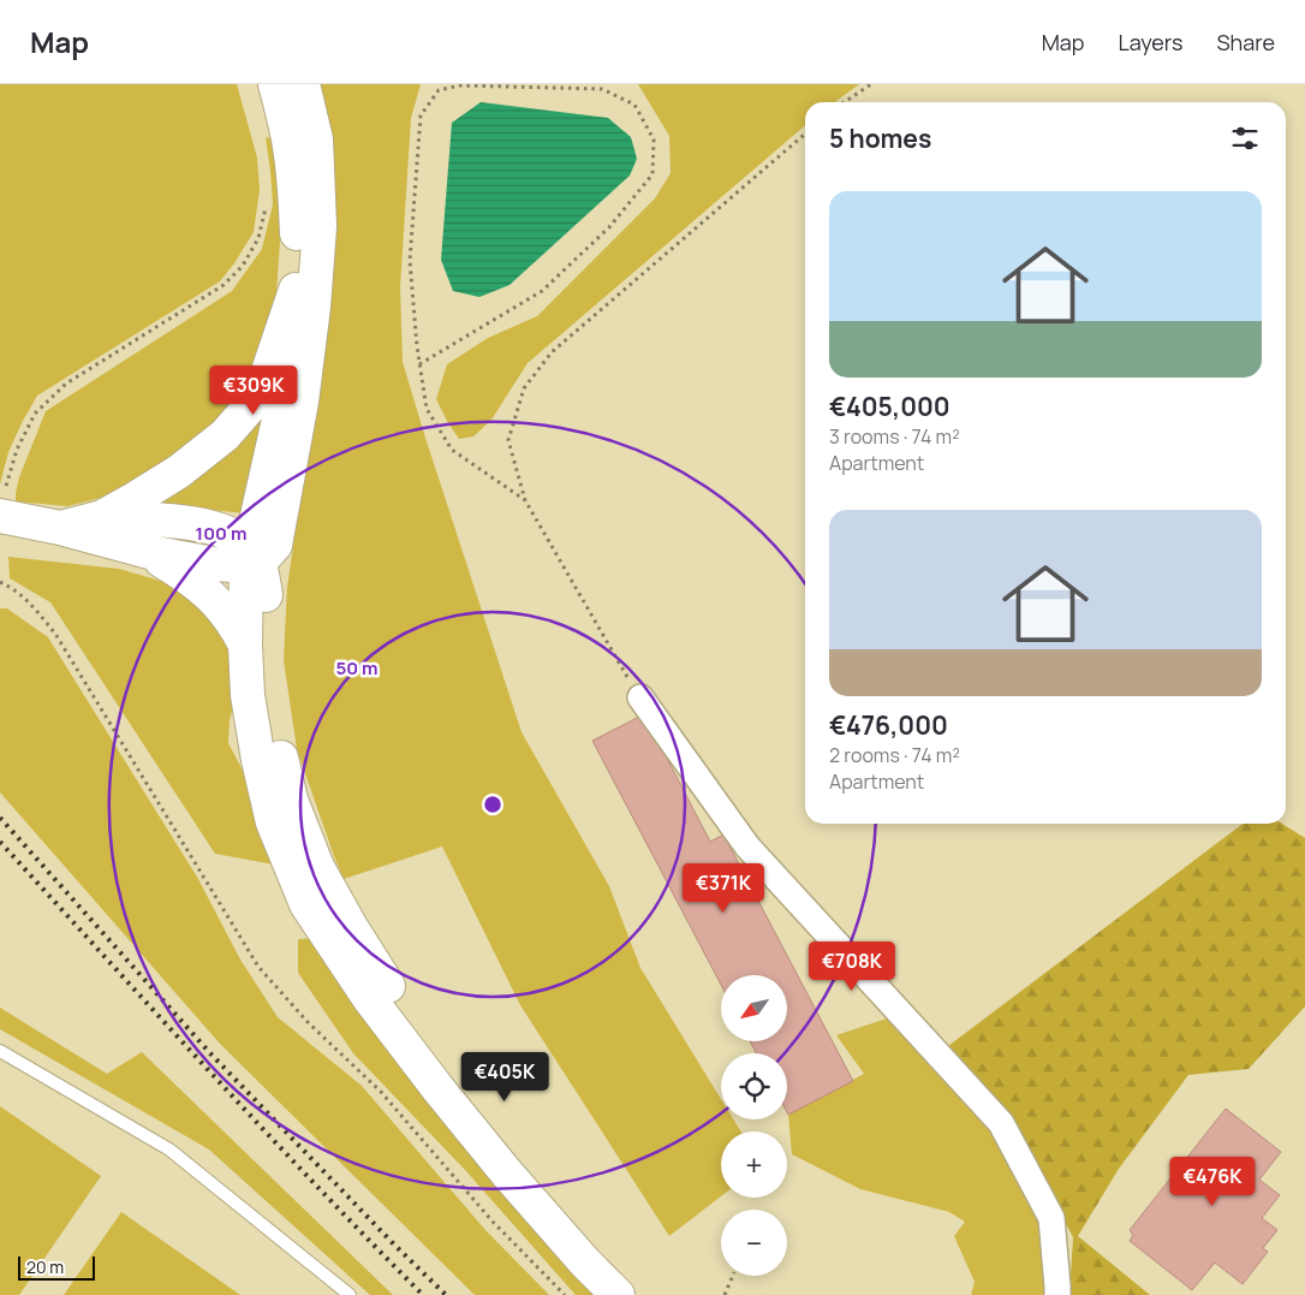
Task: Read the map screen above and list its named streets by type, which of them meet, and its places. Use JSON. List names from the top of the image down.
{
  "scale_bar": "20 m",
  "north": "bottom left",
  "page": {
    "header": "Map",
    "nav": ["Map", "Layers", "Share"],
    "heading": "5 homes",
    "list": [
      {
        "name": "€405,000",
        "note": "3 rooms · 74 m² · Apartment"
      },
      {
        "name": "€476,000",
        "note": "2 rooms · 74 m² · Apartment"
      }
    ],
    "price": [
      "€309K",
      "€371K",
      "€708K",
      "€405K",
      "€476K"
    ],
    "map_buttons": ["+", "−"],
    "scale": "20 m"
  },
  "rings": ["100 m", "50 m"]
}
